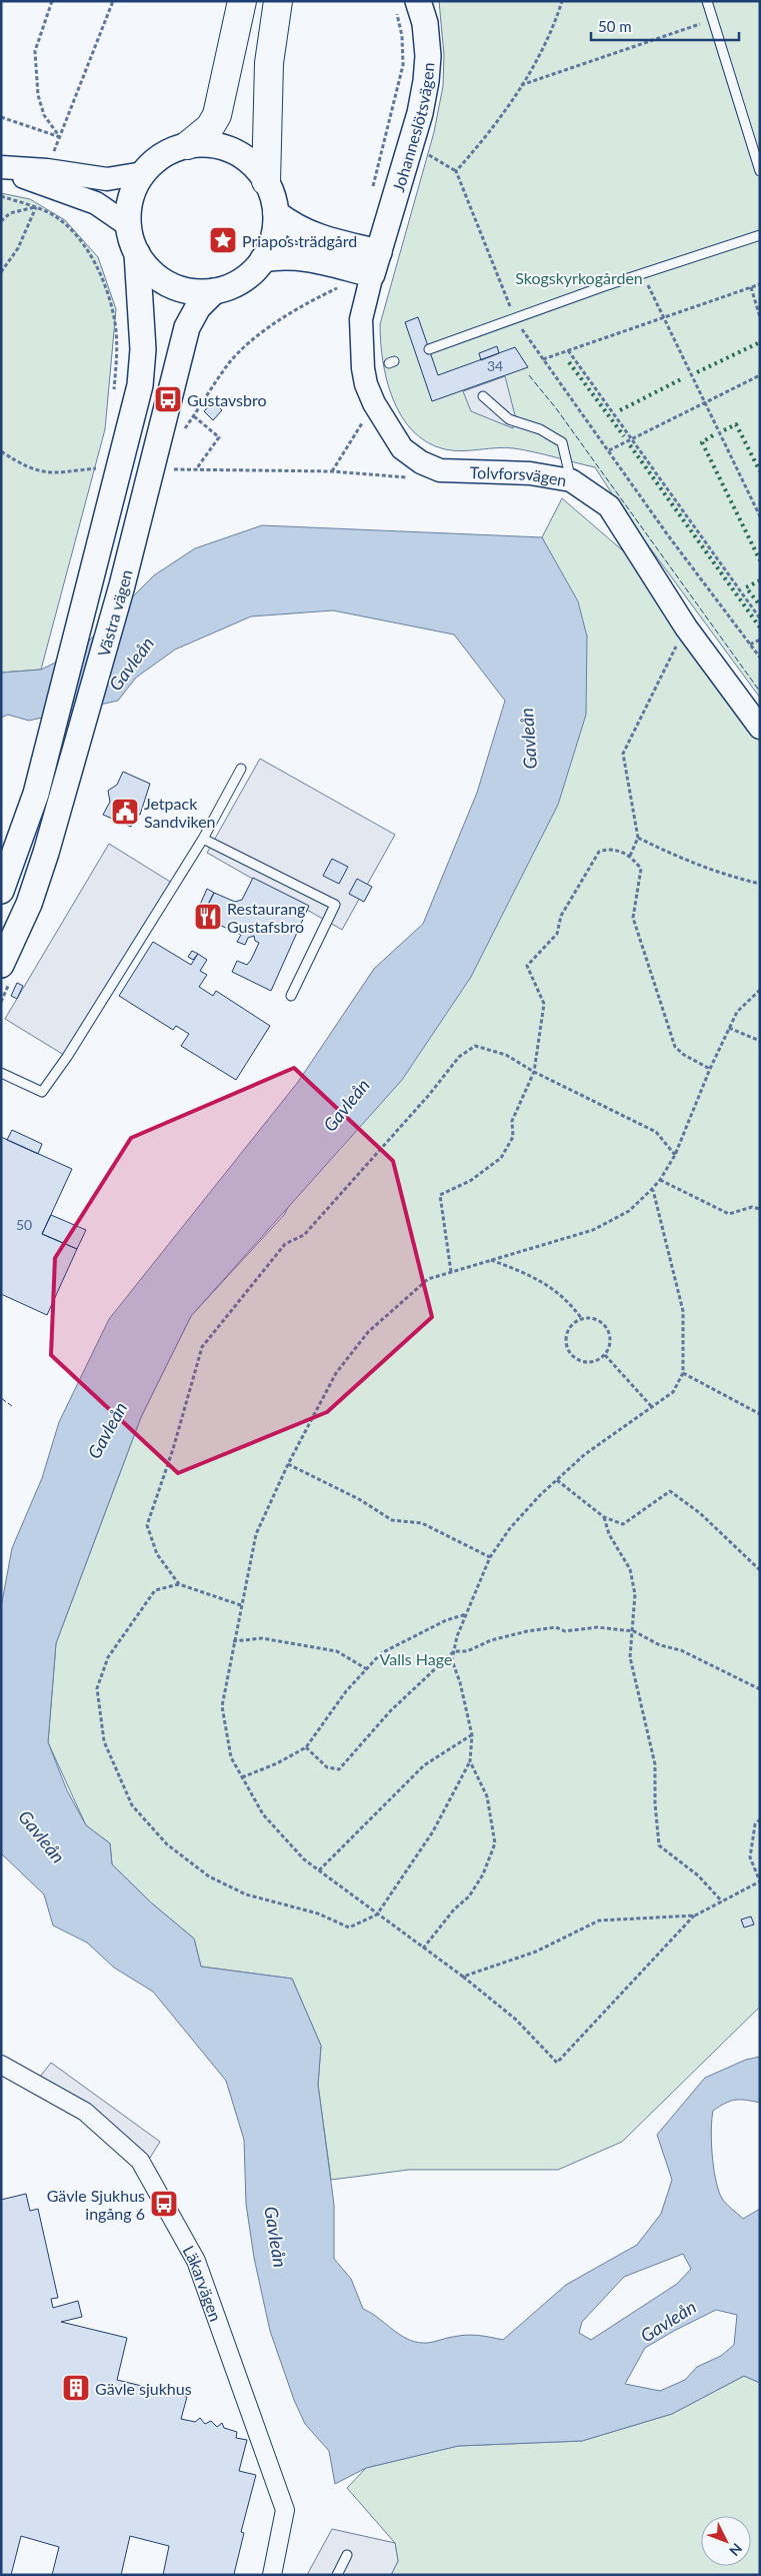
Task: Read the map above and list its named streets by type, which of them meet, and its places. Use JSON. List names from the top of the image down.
{
  "streets": {
    "main road": ["Johanneslötsvägen", "Västra vägen"],
    "street": ["Tolvforsvägen", "Läkarvägen"]
  },
  "crossings": [
    ["Johanneslötsvägen", "Tolvforsvägen"]
  ],
  "water": ["Gavleån"],
  "parks": ["Skogskyrkogården", "Valls Hage"],
  "places": {
    "place": ["Priapos trädgård"],
    "bus stop": ["Gustavsbro", "Gävle Sjukhus ingång 6"],
    "public building": ["Jetpack Sandviken"],
    "restaurant": ["Restaurang Gustafsbro"],
    "building": ["Gävle sjukhus"]
  },
  "house_numbers": ["34", "50"],
  "scale_bar": "50 m",
  "north": "bottom right"
}
